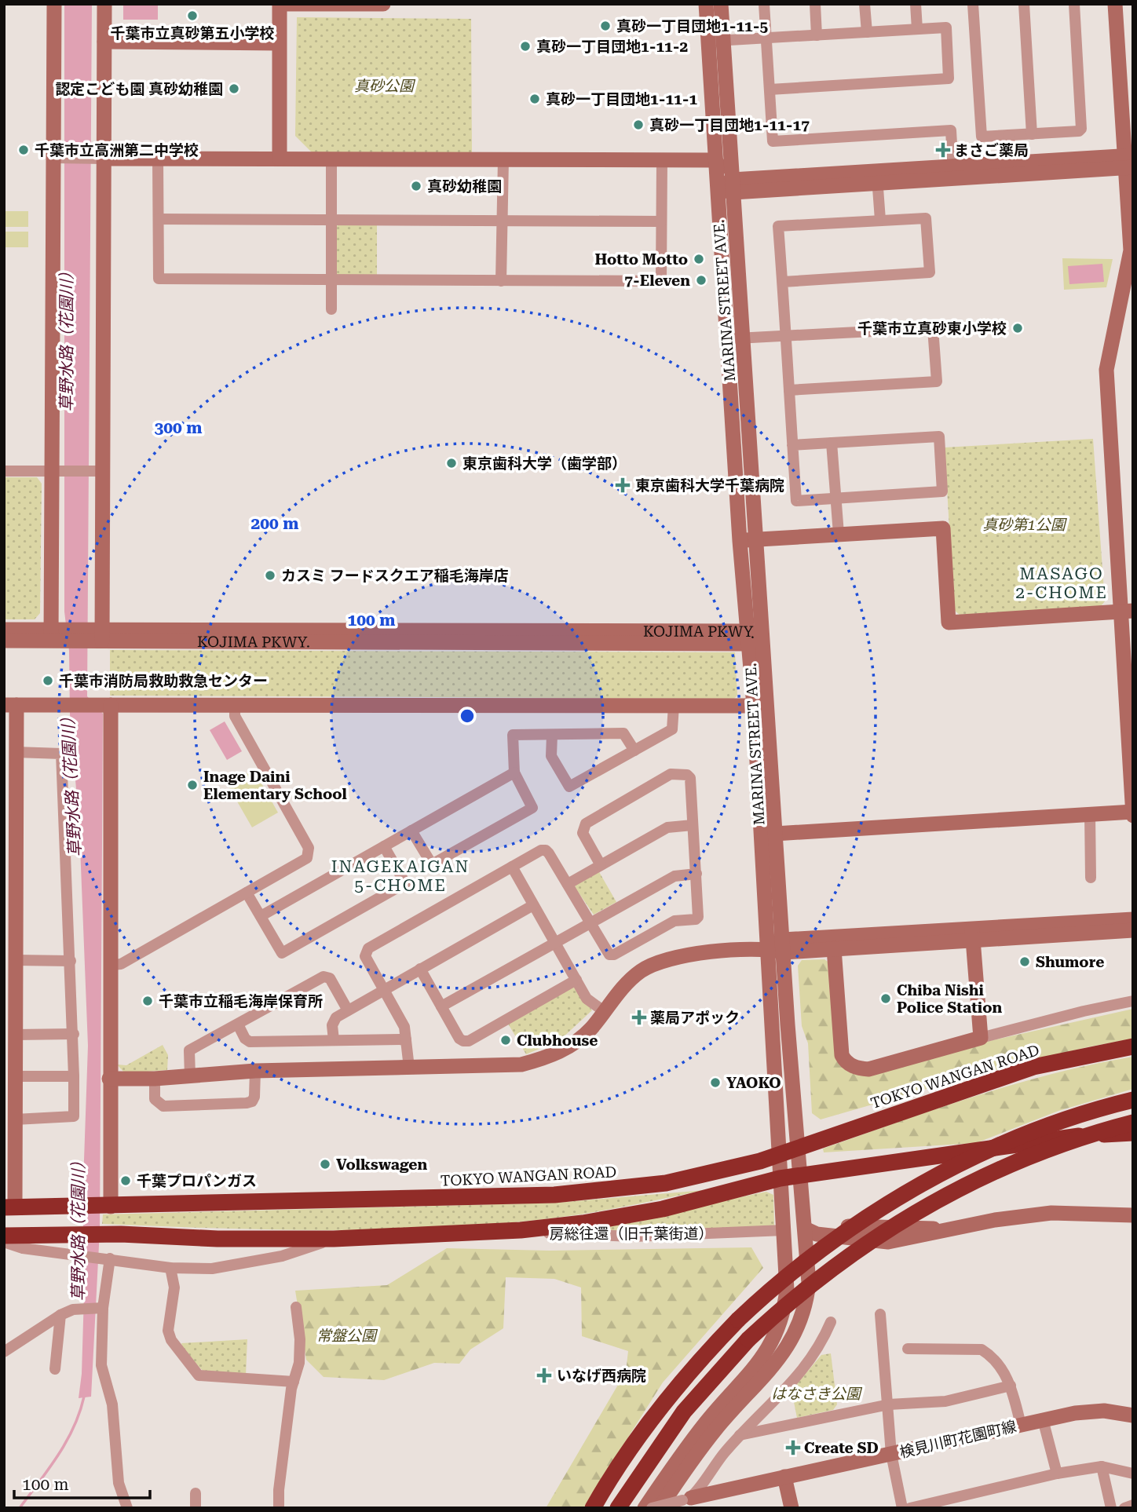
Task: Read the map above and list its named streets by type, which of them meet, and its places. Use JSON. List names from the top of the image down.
{
  "streets": {
    "highway": ["TOKYO WANGAN ROAD"],
    "street": [
      "MARINA STREET AVE.",
      "KOJIMA PKWY.",
      "房総往還（旧千葉街道）",
      "検見川町花園町線"
    ]
  },
  "crossings": [
    ["MARINA STREET AVE.", "KOJIMA PKWY."],
    ["MARINA STREET AVE.", "TOKYO WANGAN ROAD"],
    ["MARINA STREET AVE.", "房総往還（旧千葉街道）"]
  ],
  "districts": ["MASAGO 2-CHOME", "INAGEKAIGAN 5-CHOME"],
  "water": ["草野水路（花園川）"],
  "parks": [
    "真砂公園",
    "真砂第1公園",
    "常盤公園",
    "はなさき公園"
  ],
  "places": {
    "other": [
      "千葉市立真砂第五小学校",
      "真砂一丁目団地1-11-5",
      "真砂一丁目団地1-11-2",
      "認定こども園 真砂幼稚園",
      "真砂一丁目団地1-11-1",
      "真砂一丁目団地1-11-17",
      "千葉市立高洲第二中学校",
      "真砂幼稚園",
      "Hotto Motto",
      "7-Eleven",
      "千葉市立真砂東小学校",
      "東京歯科大学（歯学部）",
      "カスミ フードスクエア稲毛海岸店",
      "千葉市消防局救助救急センター",
      "Inage Daini Elementary School",
      "Shumore",
      "Chiba Nishi Police Station",
      "千葉市立稲毛海岸保育所",
      "Clubhouse",
      "YAOKO",
      "Volkswagen",
      "千葉プロパンガス"
    ],
    "health": [
      "まさご薬局",
      "東京歯科大学千葉病院",
      "薬局アポック",
      "いなげ西病院",
      "Create SD"
    ]
  },
  "scale_bar": "100 m",
  "rings": ["300 m", "200 m", "100 m"]
}
